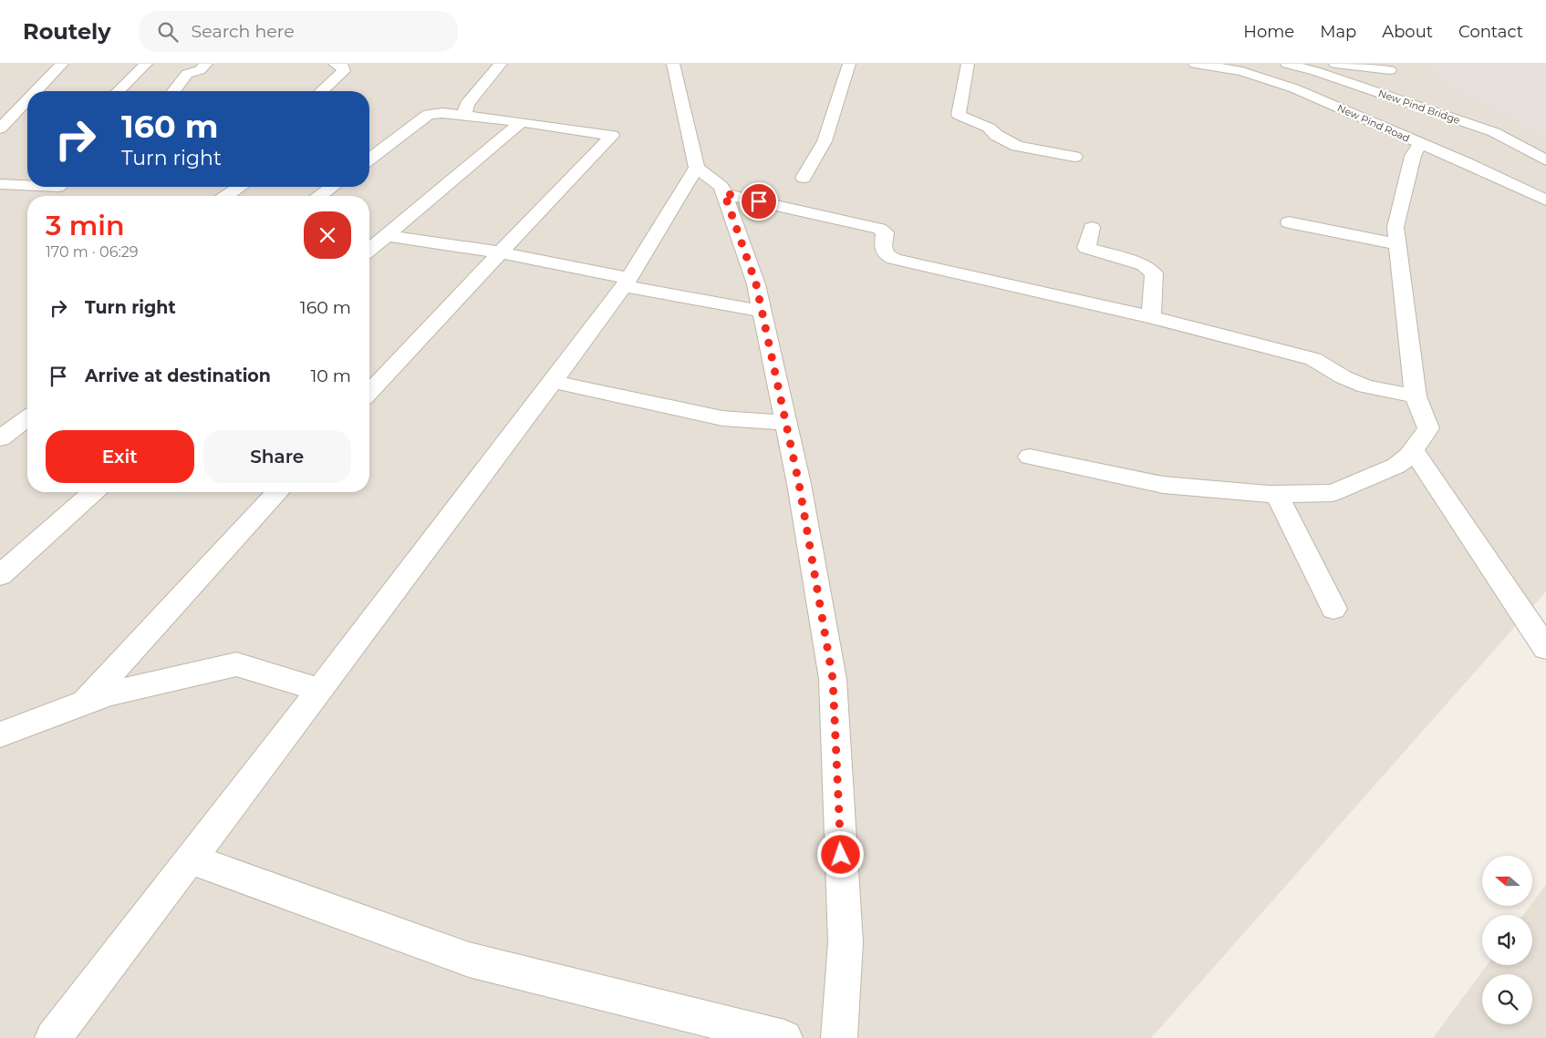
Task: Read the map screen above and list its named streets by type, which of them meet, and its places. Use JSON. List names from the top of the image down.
{
  "streets": {
    "street": ["New Pind Bridge", "New Pind Road"]
  },
  "north": "left",
  "page": {
    "header": "Routely",
    "search": "Search here",
    "nav": [
      "Home",
      "Map",
      "About",
      "Contact"
    ],
    "turn": ["160 m", "Turn right"],
    "heading": ["3 min", "170 m · 06:29"],
    "list": [
      {
        "name": "Turn right",
        "value": "160 m"
      },
      {
        "name": "Arrive at destination",
        "value": "10 m"
      }
    ],
    "buttons": ["Exit", "Share"]
  }
}
